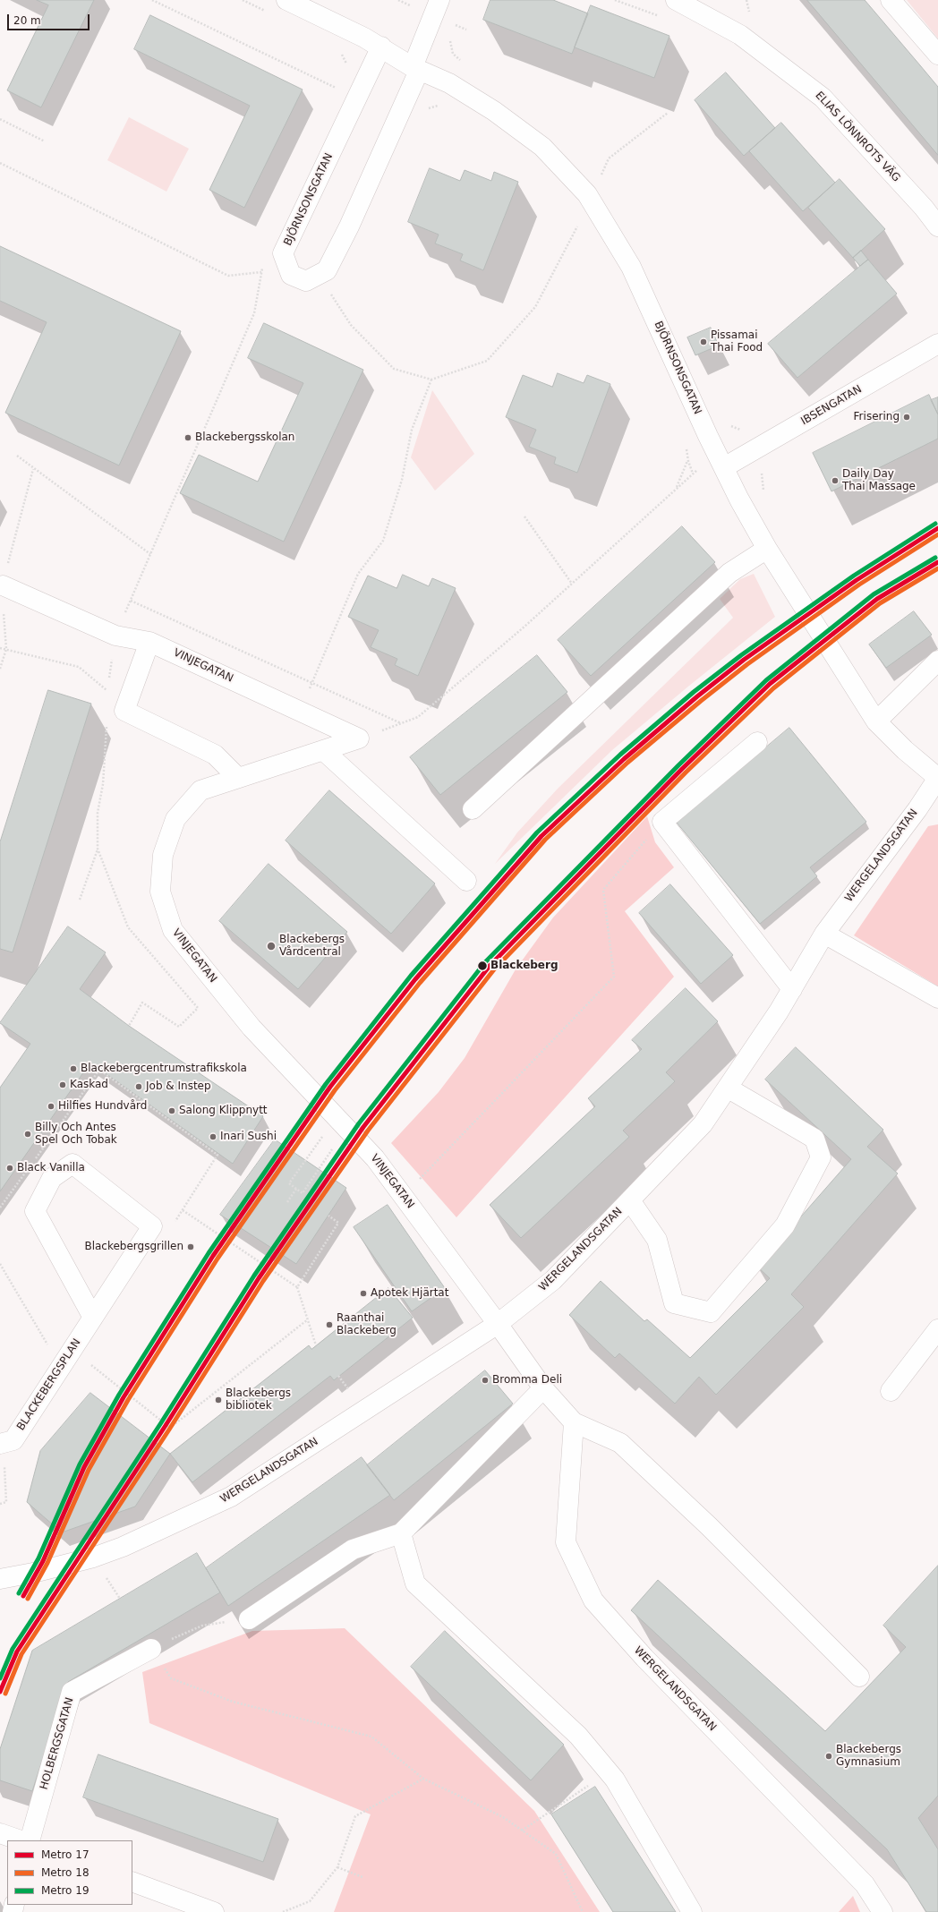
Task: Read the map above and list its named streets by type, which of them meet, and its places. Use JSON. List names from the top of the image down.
{
  "streets": {
    "street": [
      "ELIAS LÖNNROTS VÄG",
      "BJÖRNSONSGATAN",
      "IBSENGATAN",
      "VINJEGATAN",
      "WERGELANDSGATAN",
      "BLACKEBERGSPLAN",
      "HOLBERGSGATAN"
    ]
  },
  "crossings": [
    ["BJÖRNSONSGATAN", "IBSENGATAN"],
    ["BJÖRNSONSGATAN", "WERGELANDSGATAN"],
    ["VINJEGATAN", "WERGELANDSGATAN"]
  ],
  "places": [
    "Pissamai Thai Food",
    "Frisering",
    "Blackebergsskolan",
    "Daily Day Thai Massage",
    "Blackebergs Vårdcentral",
    "Blackeberg",
    "Blackebergcentrumstrafikskola",
    "Kaskad",
    "Job & Instep",
    "Hilfies Hundvård",
    "Salong Klippnytt",
    "Billy Och Antes Spel Och Tobak",
    "Inari Sushi",
    "Black Vanilla",
    "Blackebergsgrillen",
    "Apotek Hjärtat",
    "Raanthai Blackeberg",
    "Bromma Deli",
    "Blackebergs bibliotek",
    "Blackebergs Gymnasium"
  ],
  "lines": ["metro line 19", "metro line 17", "metro line 18"],
  "legend": ["Metro 17", "Metro 18", "Metro 19"],
  "scale_bar": "20 m"
}
